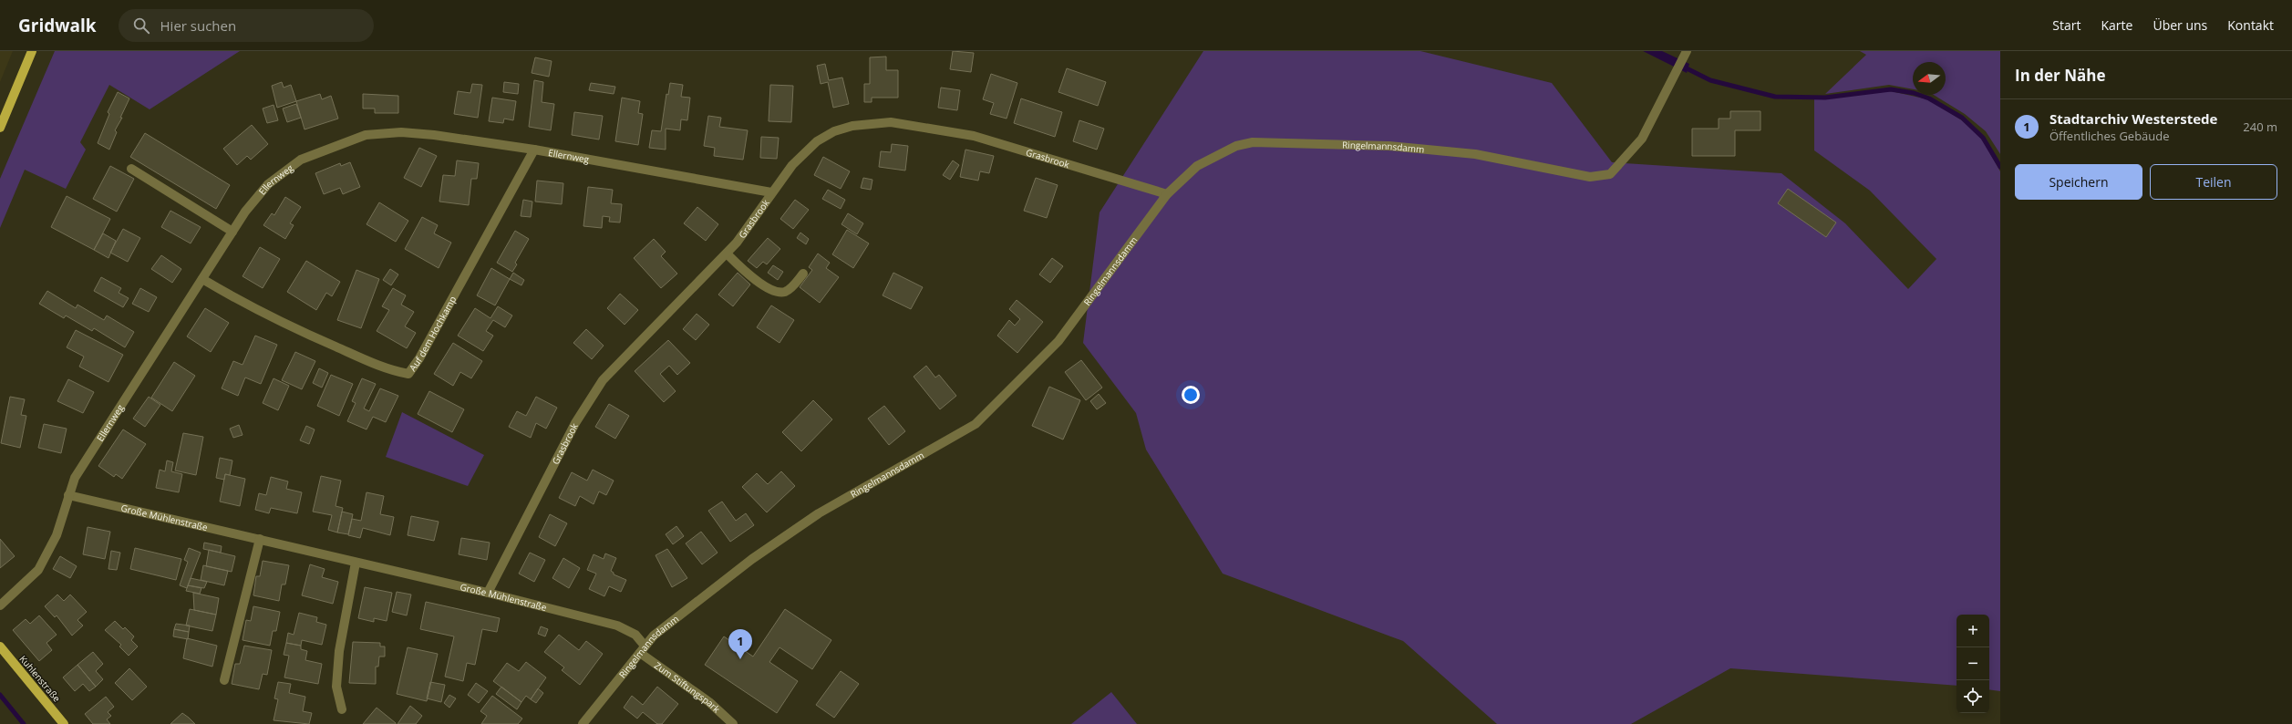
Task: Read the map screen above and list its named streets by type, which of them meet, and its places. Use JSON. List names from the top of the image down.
{
  "streets": {
    "main road": ["Kuhlenstraße"],
    "street": [
      "Ringelmannsdamm",
      "Ellernweg",
      "Grasbrook",
      "Auf dem Hochkamp",
      "Große Mühlenstraße",
      "Zum Stiftungspark"
    ]
  },
  "crossings": [
    ["Ringelmannsdamm", "Grasbrook"],
    ["Ringelmannsdamm", "Große Mühlenstraße"],
    ["Ringelmannsdamm", "Zum Stiftungspark"],
    ["Ellernweg", "Grasbrook"],
    ["Ellernweg", "Auf dem Hochkamp"],
    ["Ellernweg", "Große Mühlenstraße"],
    ["Grasbrook", "Große Mühlenstraße"],
    ["Große Mühlenstraße", "Zum Stiftungspark"]
  ],
  "north": "left",
  "page": {
    "header": "Gridwalk",
    "search": "Hier suchen",
    "nav": [
      "Start",
      "Karte",
      "Über uns",
      "Kontakt"
    ],
    "heading": "In der Nähe",
    "list": [
      {
        "mark": "1",
        "name": "Stadtarchiv Westerstede",
        "note": "Öffentliches Gebäude",
        "value": "240 m"
      }
    ],
    "buttons": ["Speichern", "Teilen"],
    "map_buttons": ["+", "−"],
    "pins": "1"
  }
}
